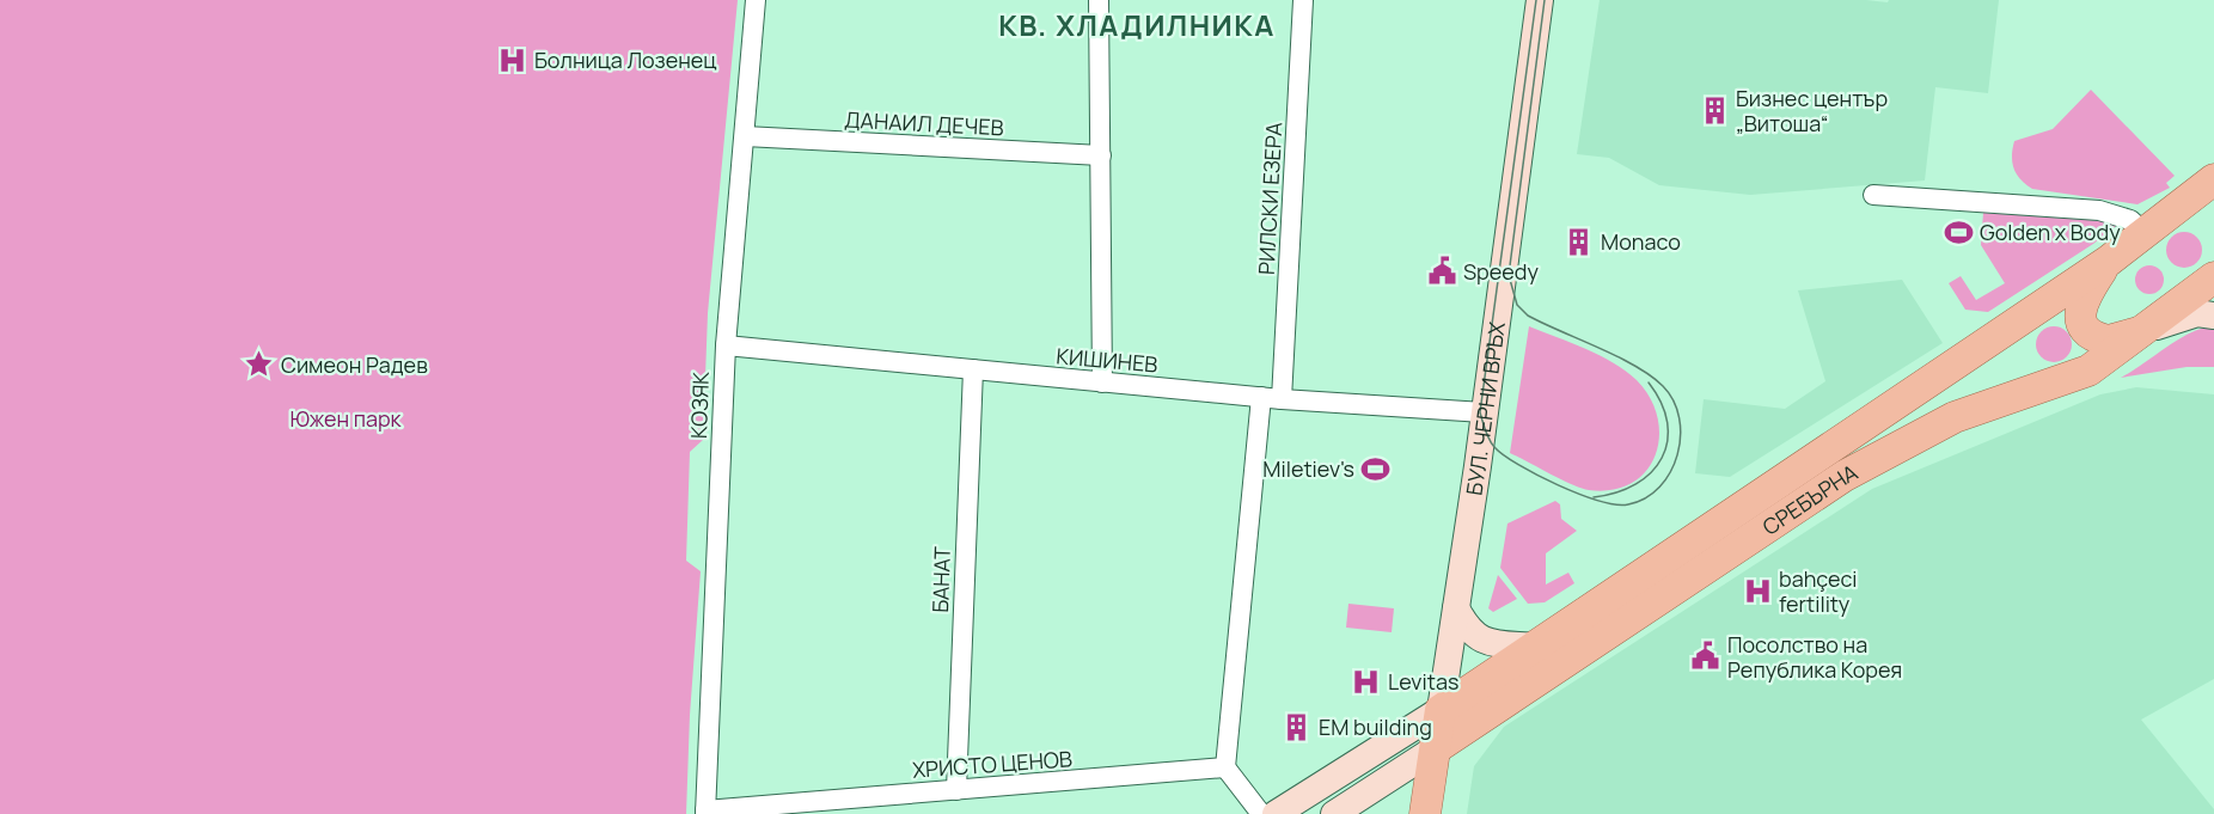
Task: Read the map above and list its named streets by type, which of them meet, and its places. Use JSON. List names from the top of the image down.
{
  "streets": {
    "main road": ["БУЛ. ЧЕРНИ ВРЪХ", "СРЕБЪРНА"],
    "street": [
      "ДАНАИЛ ДЕЧЕВ",
      "РИЛСКИ ЕЗЕРА",
      "КИШИНЕВ",
      "КОЗЯК",
      "БАНАТ",
      "ХРИСТО ЦЕНОВ"
    ]
  },
  "crossings": [
    ["ДАНАИЛ ДЕЧЕВ", "КОЗЯК"],
    ["РИЛСКИ ЕЗЕРА", "КИШИНЕВ"],
    ["РИЛСКИ ЕЗЕРА", "ХРИСТО ЦЕНОВ"],
    ["КИШИНЕВ", "КОЗЯК"],
    ["КИШИНЕВ", "БУЛ. ЧЕРНИ ВРЪХ"],
    ["КИШИНЕВ", "БАНАТ"],
    ["КОЗЯК", "ХРИСТО ЦЕНОВ"],
    ["БУЛ. ЧЕРНИ ВРЪХ", "СРЕБЪРНА"],
    ["БАНАТ", "ХРИСТО ЦЕНОВ"]
  ],
  "districts": ["КВ. ХЛАДИЛНИКА"],
  "parks": ["Южен парк"],
  "places": {
    "hospital": ["Болница Лозенец", "bahçeci fertility", "Levitas"],
    "building": ["Бизнес център „Витоша“", "Monaco", "EM building"],
    "sports": ["Golden x Body", "Miletiev's"],
    "public building": ["Speedy", "Посолство на Република Корея"],
    "place": ["Симеон Радев"]
  }
}
